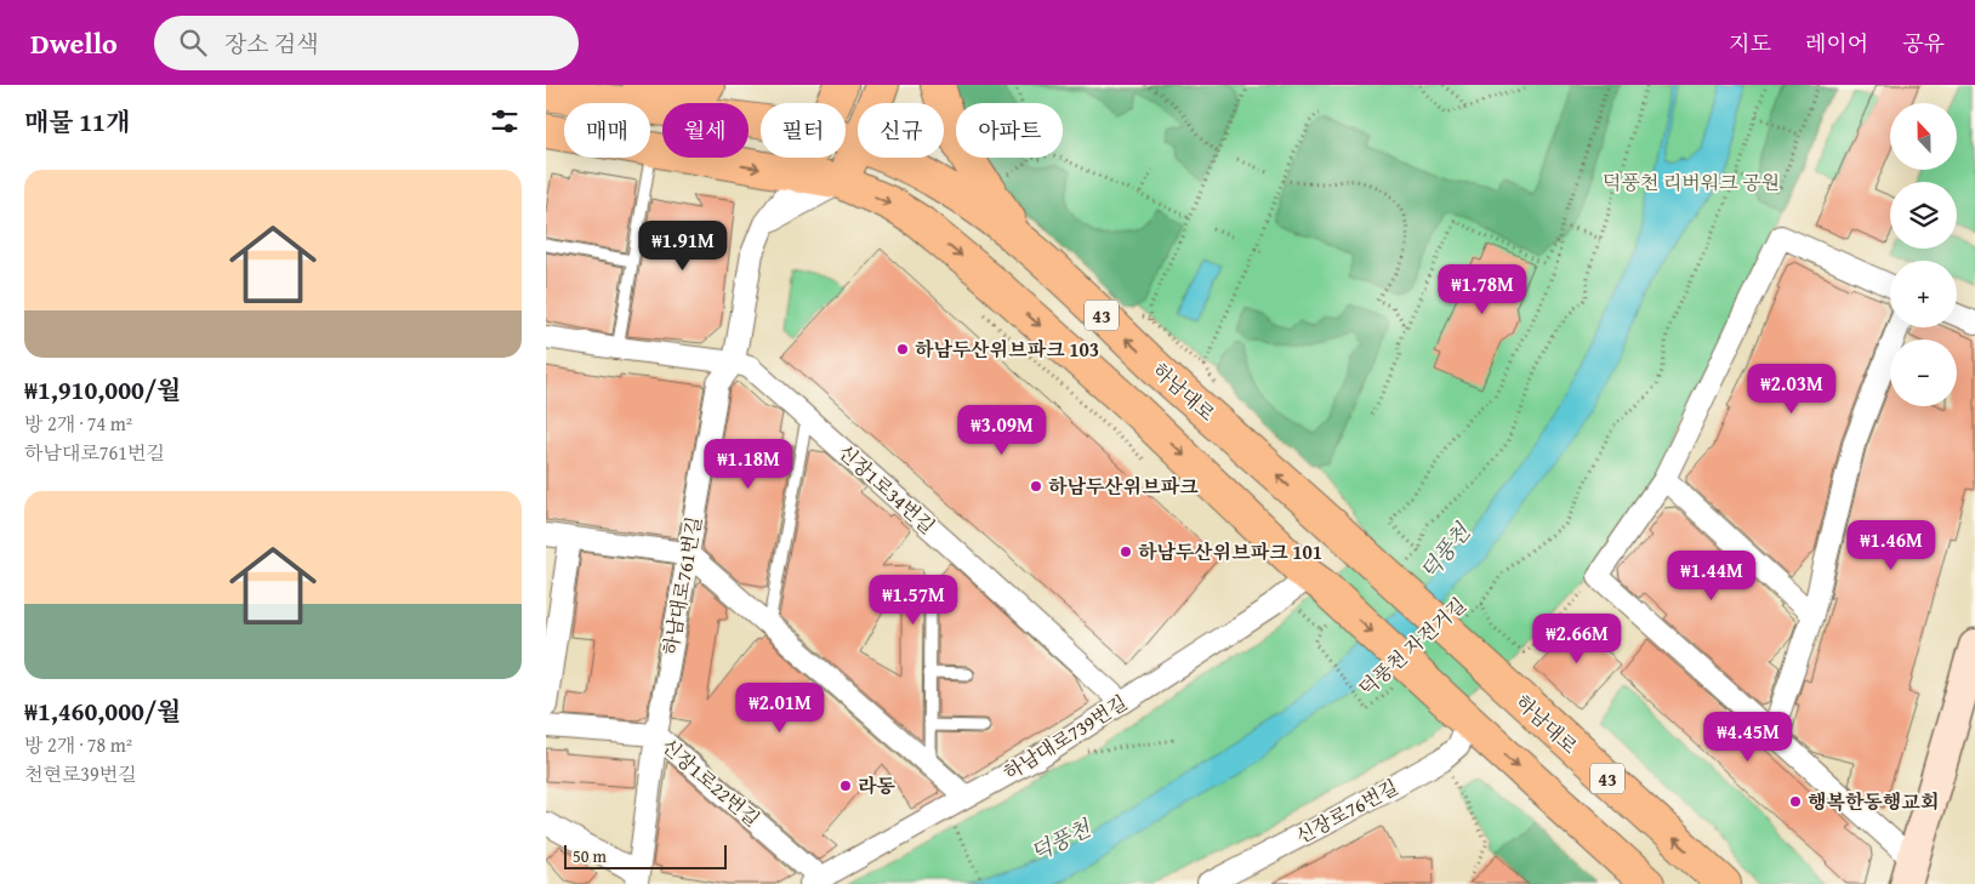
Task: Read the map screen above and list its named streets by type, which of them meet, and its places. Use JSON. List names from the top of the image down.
{
  "streets": {
    "main road": ["43", "하남대로"],
    "street": [
      "신장1로34번길",
      "하남대로761번길",
      "하남대로739번길",
      "신장1로22번길",
      "신장로76번길"
    ],
    "path": ["덕풍천 자전거길"]
  },
  "crossings": [
    ["43", "하남대로761번길"],
    ["43", "하남대로739번길"],
    ["43", "신장로76번길"],
    ["신장1로34번길", "하남대로761번길"],
    ["신장1로34번길", "하남대로739번길"],
    ["하남대로761번길", "신장1로22번길"],
    ["하남대로739번길", "신장1로22번길"]
  ],
  "water": ["덕풍천"],
  "parks": ["덕풍천 리버워크 공원"],
  "places": [
    "하남두산위브파크 103",
    "하남두산위브파크",
    "하남두산위브파크 101",
    "라동",
    "행복한동행교회"
  ],
  "scale_bar": "50 m",
  "north": "top",
  "page": {
    "header": "Dwello",
    "search": "장소 검색",
    "nav": ["지도", "레이어", "공유"],
    "heading": "매물 11개",
    "map_buttons": ["+", "−"],
    "chip": [
      "매매",
      "월세",
      "필터",
      "신규",
      "아파트"
    ],
    "list": [
      {
        "name": "₩1,910,000/월",
        "note": "방 2개 · 74 m² · 하남대로761번길"
      },
      {
        "name": "₩1,460,000/월",
        "note": "방 2개 · 78 m² · 천현로39번길"
      }
    ],
    "price": [
      "₩1.91M",
      "₩1.78M",
      "₩2.03M",
      "₩3.09M",
      "₩1.18M",
      "₩1.46M",
      "₩1.44M",
      "₩1.57M",
      "₩2.66M",
      "₩2.01M",
      "₩4.45M"
    ],
    "scale": "50 m"
  }
}
